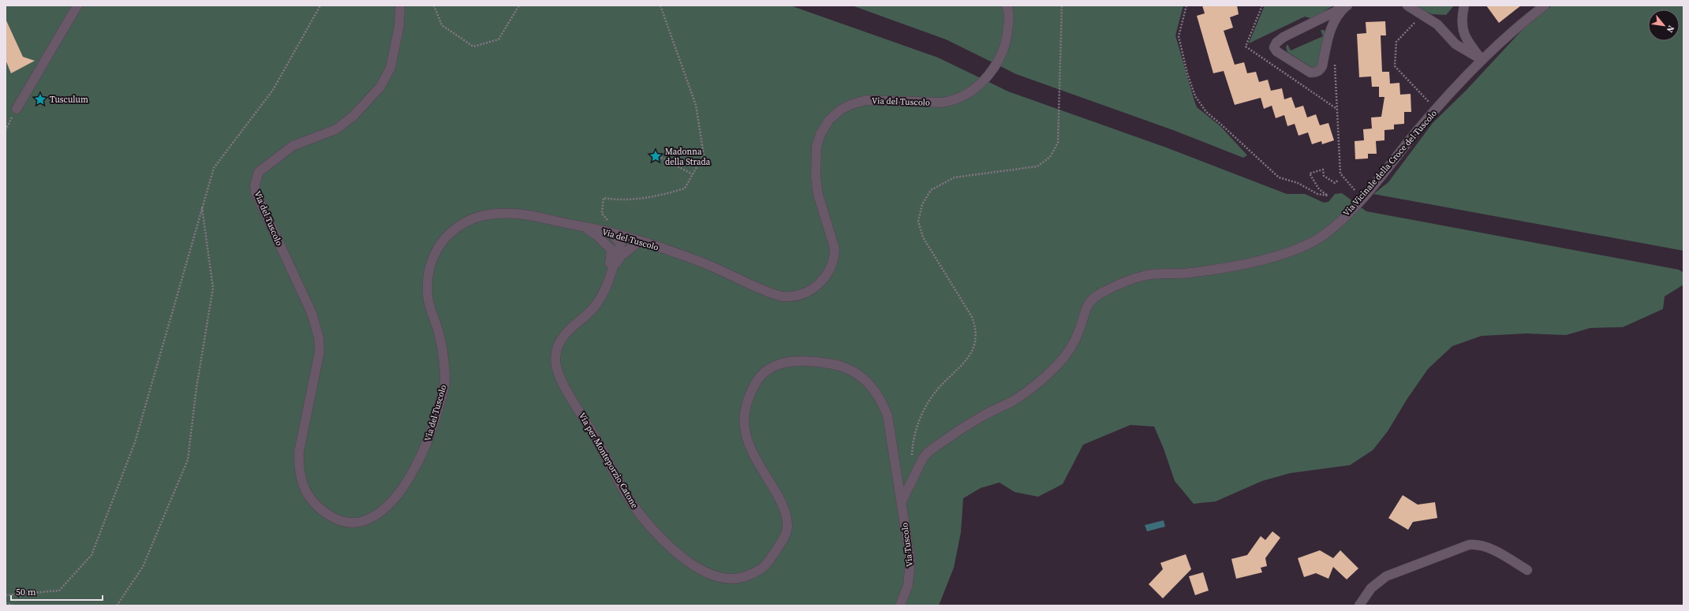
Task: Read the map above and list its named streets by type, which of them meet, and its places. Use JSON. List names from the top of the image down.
{
  "streets": {
    "street": [
      "Via del Tuscolo",
      "Via Vicinale della Croce del Tuscolo",
      "Via per Monteporzio Catone",
      "Via Tuscolo"
    ]
  },
  "crossings": [
    ["Via Vicinale della Croce del Tuscolo", "Via per Monteporzio Catone"],
    ["Via Vicinale della Croce del Tuscolo", "Via Tuscolo"],
    ["Via per Monteporzio Catone", "Via Tuscolo"]
  ],
  "places": {
    "place": ["Tusculum", "Madonna della Strada"]
  },
  "scale_bar": "50 m",
  "north": "bottom right"
}
